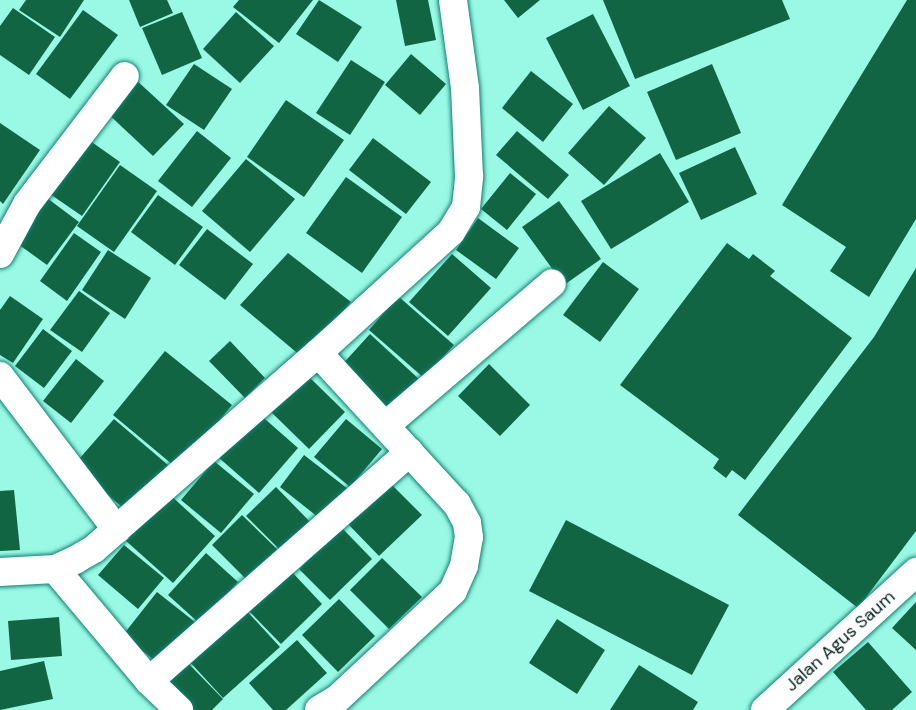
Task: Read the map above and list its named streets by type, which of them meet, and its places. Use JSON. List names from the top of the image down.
{
  "streets": {
    "street": ["Jalan Agus Saum"]
  }
}
